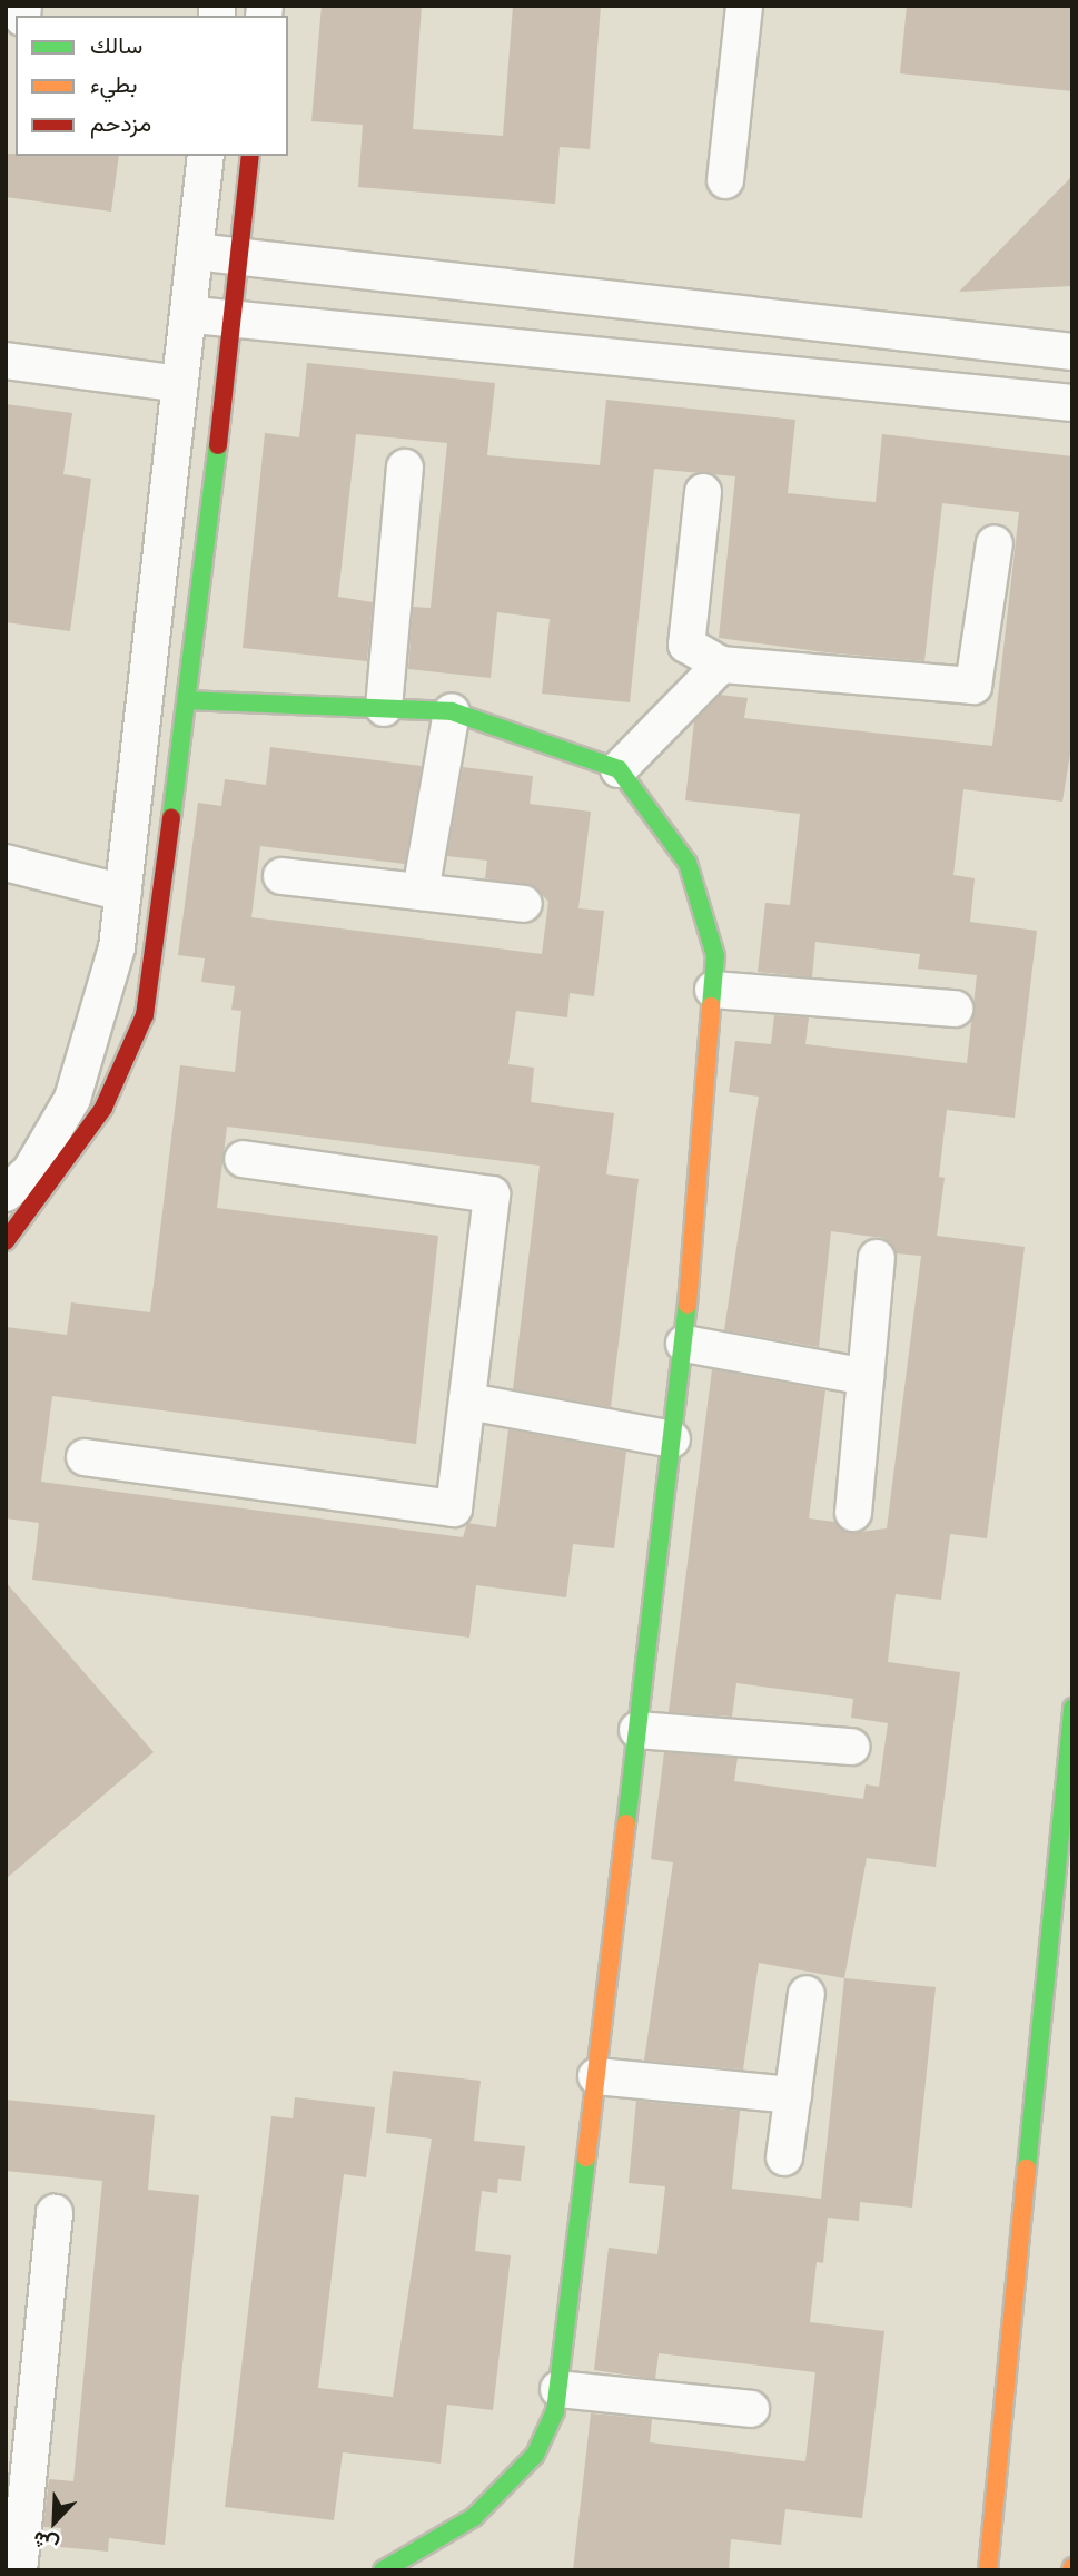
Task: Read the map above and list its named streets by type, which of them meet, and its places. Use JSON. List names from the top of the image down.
{
  "legend": ["سالك", "بطيء", "مزدحم"],
  "north": "bottom left"
}
